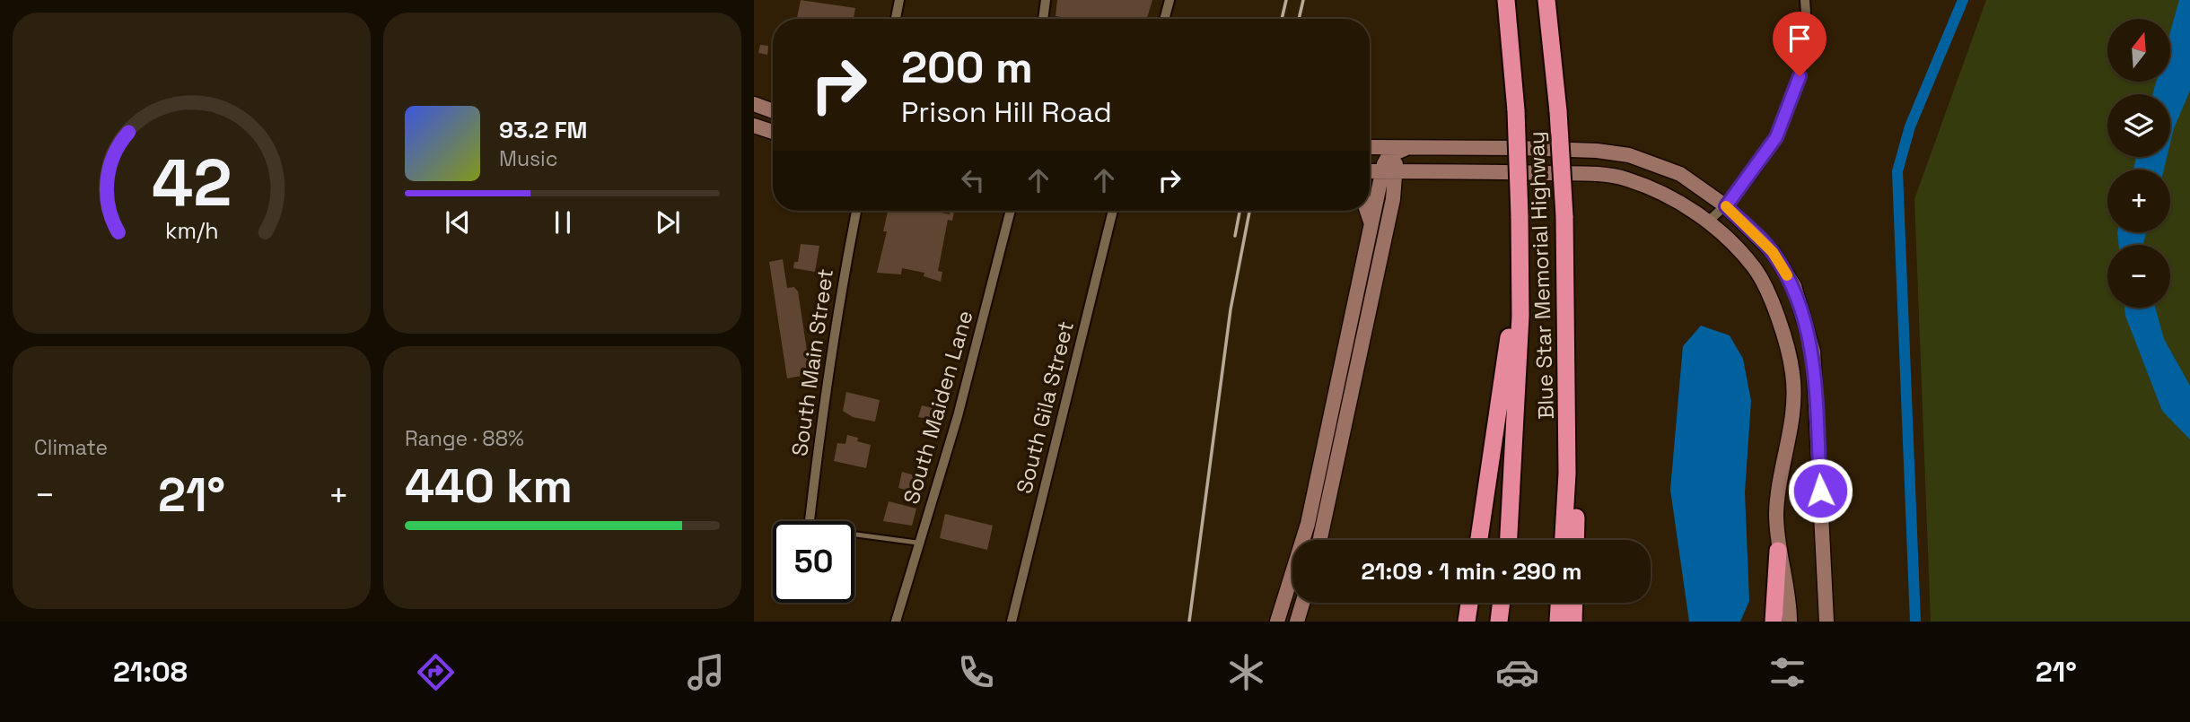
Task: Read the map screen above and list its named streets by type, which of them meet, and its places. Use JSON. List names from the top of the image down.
{
  "streets": {
    "highway": ["Blue Star Memorial Highway"],
    "street": ["South Main Street", "South Maiden Lane", "South Gila Street"]
  },
  "north": "top",
  "page": {
    "map_buttons": ["+", "−"],
    "turn": ["200 m", "Prison Hill Road"],
    "song": ["93.2 FM", "Music"],
    "tile": [
      "Climate",
      ["Range · 88%", "440 km"]
    ],
    "heat": ["−", "21°", "+"],
    "limit": "50",
    "trip": "21:09 · 1 min · 290 m",
    "tabs": ["21:08", "21°"],
    "gauge": ["42", "km/h"]
  }
}
